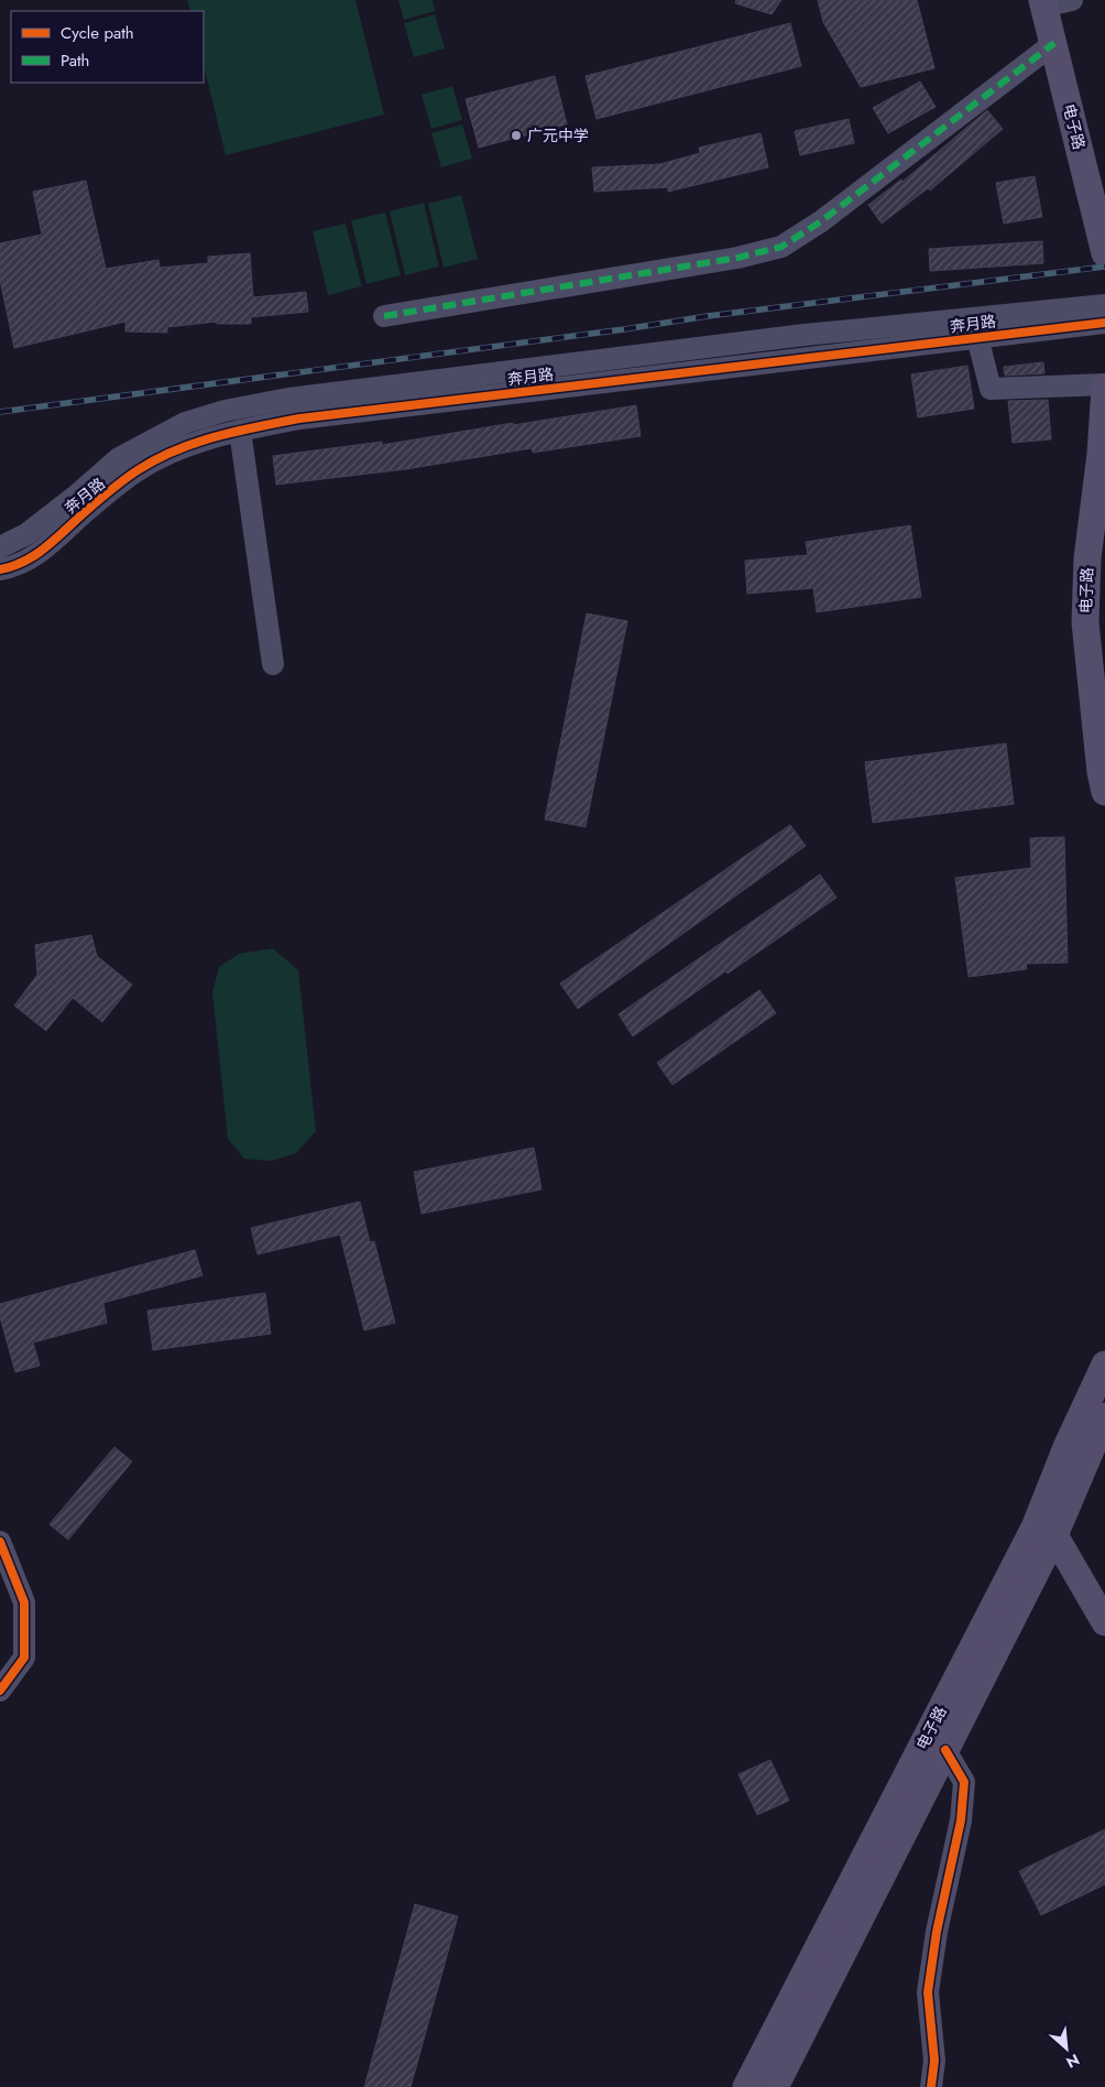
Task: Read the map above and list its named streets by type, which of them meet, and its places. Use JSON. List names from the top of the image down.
{
  "streets": {
    "main road": ["电子路"],
    "street": ["奔月路"]
  },
  "places": ["广元中学"],
  "legend": ["Cycle path", "Path"],
  "north": "bottom right"
}
